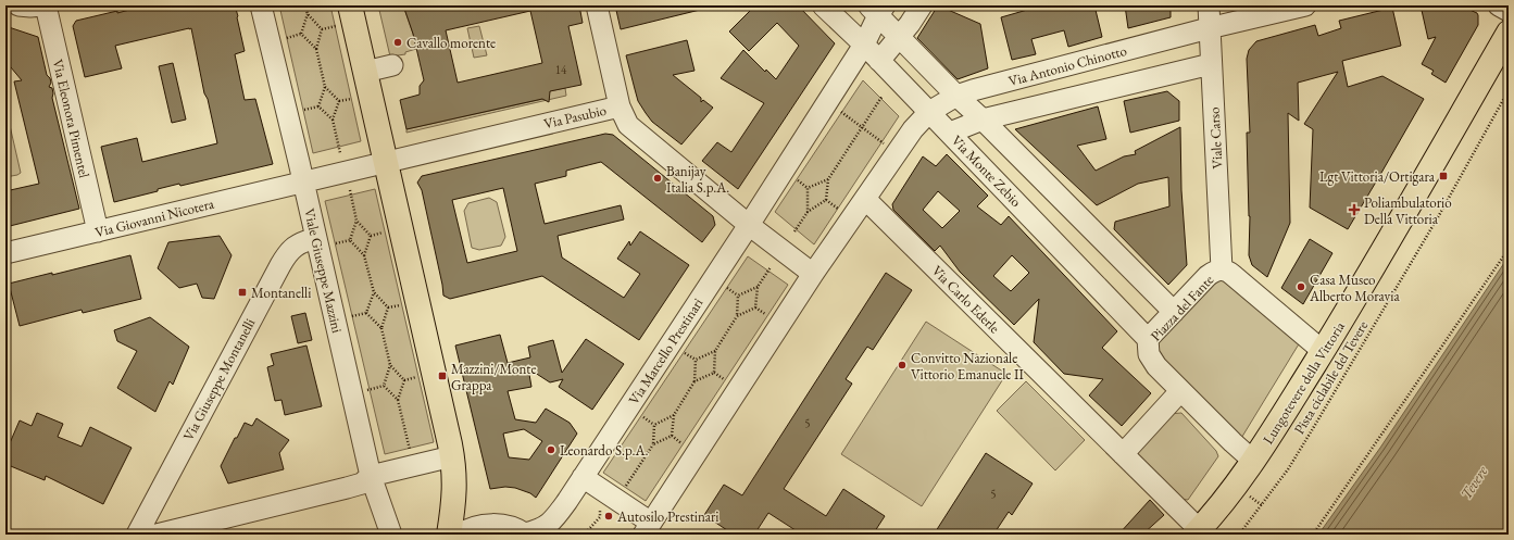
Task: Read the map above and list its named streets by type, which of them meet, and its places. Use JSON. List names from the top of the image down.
{
  "streets": {
    "main road": ["Lungotevere della Vittoria"],
    "street": [
      "Via Antonio Chinotto",
      "Via Pasubio",
      "Via Eleonora Pimentel",
      "Viale Carso",
      "Via Monte Zebio",
      "Via Giovanni Nicotera",
      "Viale Giuseppe Mazzini",
      "Via Carlo Ederle",
      "Piazza del Fante",
      "Via Marcello Prestinari",
      "Via Giuseppe Montanelli"
    ],
    "path": ["Pista ciclabile del Tevere"]
  },
  "crossings": [
    ["Via Antonio Chinotto", "Viale Carso"],
    ["Via Antonio Chinotto", "Via Monte Zebio"],
    ["Via Pasubio", "Via Giovanni Nicotera"],
    ["Via Pasubio", "Viale Giuseppe Mazzini"],
    ["Via Pasubio", "Via Marcello Prestinari"],
    ["Via Eleonora Pimentel", "Via Giovanni Nicotera"],
    ["Viale Carso", "Piazza del Fante"],
    ["Via Monte Zebio", "Piazza del Fante"],
    ["Via Monte Zebio", "Via Marcello Prestinari"],
    ["Via Giovanni Nicotera", "Viale Giuseppe Mazzini"],
    ["Viale Giuseppe Mazzini", "Via Giuseppe Montanelli"],
    ["Piazza del Fante", "Lungotevere della Vittoria"]
  ],
  "water": ["Tevere"],
  "places": {
    "other": [
      "Cavallo morente",
      "Banijay Italia S.p.A.",
      "Casa Museo Alberto Moravia",
      "Convitto Nazionale Vittorio Emanuele II",
      "Leonardo S.p.A.",
      "Autosilo Prestinari"
    ],
    "transit": ["Lgt Vittoria/Ortigara", "Montanelli", "Mazzini/Monte Grappa"],
    "health": ["Poliambulatorio Della Vittoria"]
  },
  "house_numbers": ["14", "5", "5"]
}
